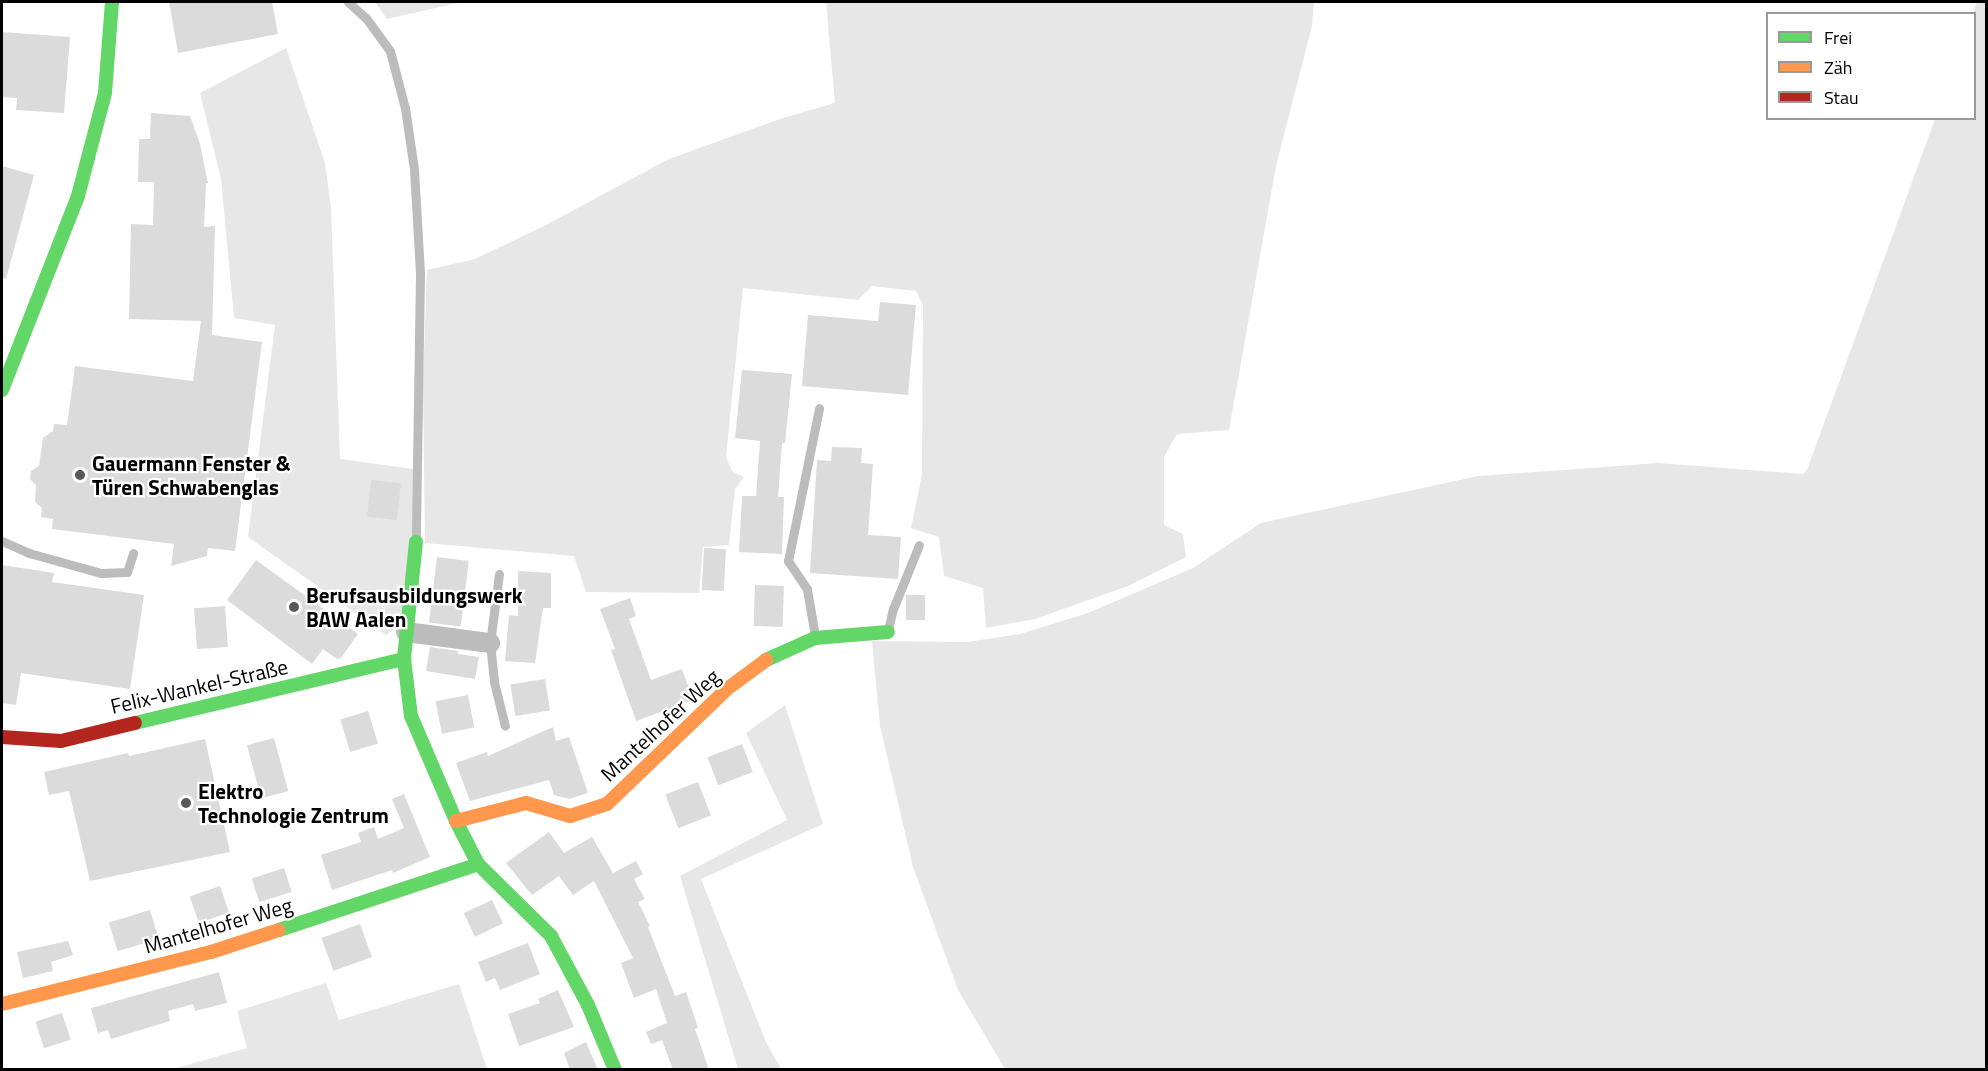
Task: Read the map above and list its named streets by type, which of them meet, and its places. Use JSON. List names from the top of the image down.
{
  "streets": {
    "street": ["Felix-Wankel-Straße", "Mantelhofer Weg"]
  },
  "places": ["Gauermann Fenster & Türen Schwabenglas", "Berufsausbildungswerk BAW Aalen", "Elektro Technologie Zentrum"],
  "legend": ["Frei", "Zäh", "Stau"]
}
